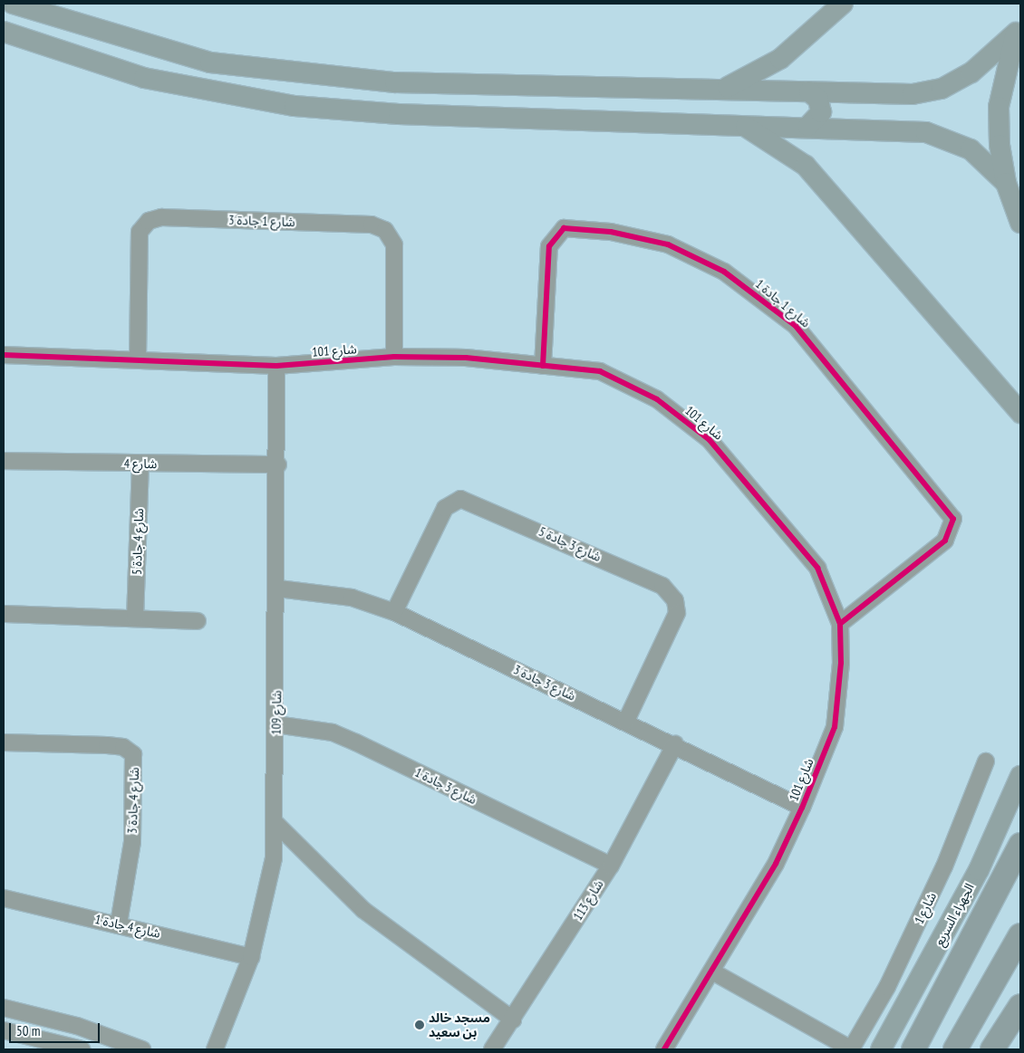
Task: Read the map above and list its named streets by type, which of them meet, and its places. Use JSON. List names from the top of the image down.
{
  "streets": {
    "main road": ["الجهراء السريع"],
    "street": [
      "شارع 1 جادة 3",
      "شارع 1 جادة 1",
      "شارع 101",
      "شارع 4",
      "شارع 4 جادة 5",
      "شارع 3 جادة 5",
      "شارع 3 جادة 3",
      "شارع 109",
      "شارع 3 جادة 1",
      "شارع 4 جادة 3",
      "شارع 113",
      "شارع 1",
      "شارع 4 جادة 1"
    ]
  },
  "crossings": [
    ["شارع 1 جادة 3", "شارع 101"],
    ["شارع 1 جادة 1", "شارع 101"],
    ["شارع 101", "شارع 3 جادة 3"],
    ["شارع 101", "شارع 109"],
    ["شارع 101", "شارع 1"],
    ["شارع 4", "شارع 4 جادة 5"],
    ["شارع 4", "شارع 109"],
    ["شارع 3 جادة 5", "شارع 3 جادة 3"],
    ["شارع 3 جادة 3", "شارع 109"],
    ["شارع 3 جادة 3", "شارع 113"],
    ["شارع 109", "شارع 3 جادة 1"],
    ["شارع 109", "شارع 4 جادة 1"],
    ["شارع 3 جادة 1", "شارع 113"],
    ["شارع 4 جادة 3", "شارع 4 جادة 1"]
  ],
  "places": ["مسجد خالد بن سعيد"],
  "scale_bar": "50 m"
}
